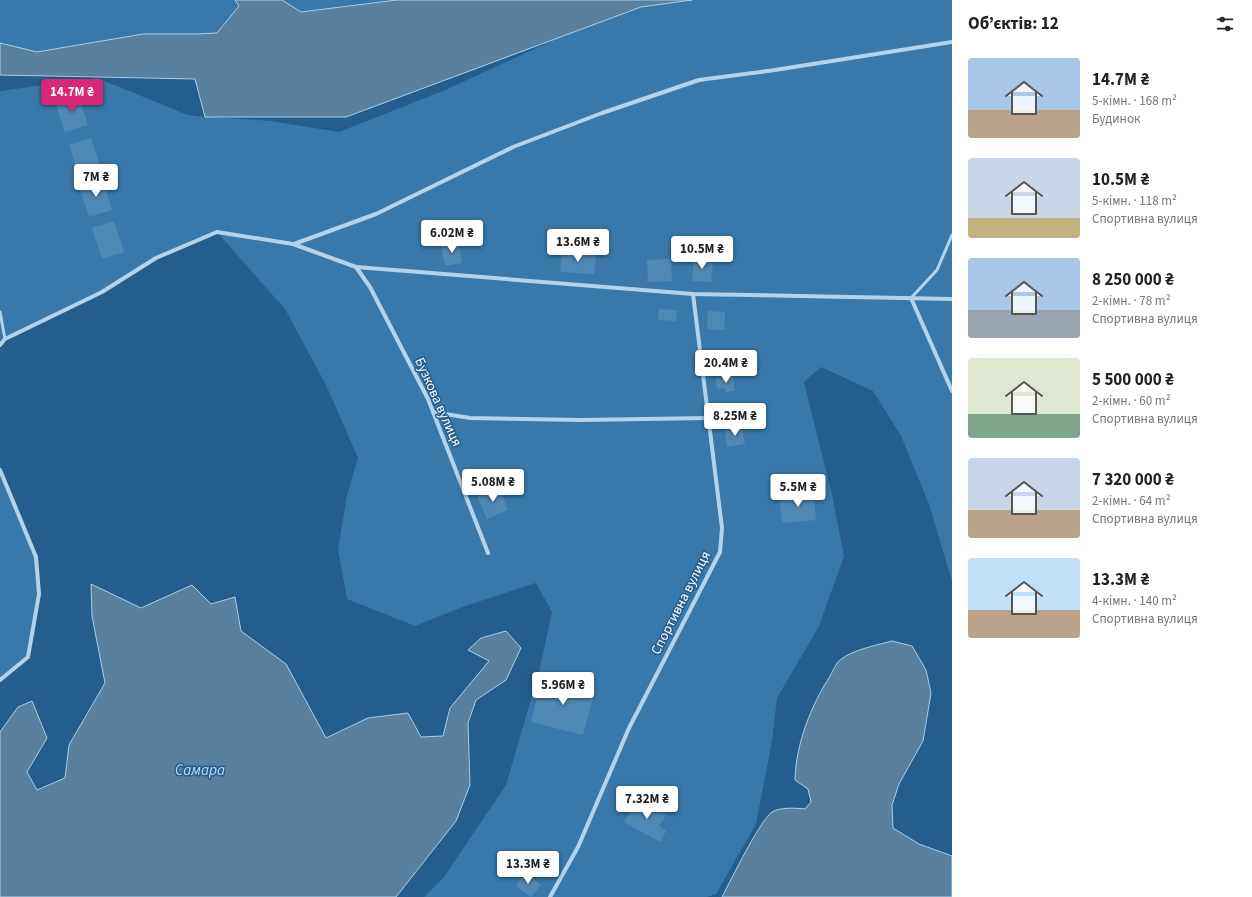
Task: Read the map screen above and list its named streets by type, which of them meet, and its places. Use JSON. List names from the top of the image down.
{
  "streets": {
    "street": ["Бузкова вулиця", "Спортивна вулиця"]
  },
  "water": ["Самара"],
  "page": {
    "heading": "Об’єктів: 12",
    "list": [
      {
        "name": "14.7M ₴",
        "note": "5-кімн. · 168 m² · Будинок"
      },
      {
        "name": "10.5M ₴",
        "note": "5-кімн. · 118 m² · Спортивна вулиця"
      },
      {
        "name": "8 250 000 ₴",
        "note": "2-кімн. · 78 m² · Спортивна вулиця"
      },
      {
        "name": "5 500 000 ₴",
        "note": "2-кімн. · 60 m² · Спортивна вулиця"
      },
      {
        "name": "7 320 000 ₴",
        "note": "2-кімн. · 64 m² · Спортивна вулиця"
      },
      {
        "name": "13.3M ₴",
        "note": "4-кімн. · 140 m² · Спортивна вулиця"
      }
    ],
    "price": [
      "14.7M ₴",
      "7M ₴",
      "6.02M ₴",
      "13.6M ₴",
      "10.5M ₴",
      "20.4M ₴",
      "8.25M ₴",
      "5.08M ₴",
      "5.5M ₴",
      "5.96M ₴",
      "7.32M ₴",
      "13.3M ₴"
    ]
  }
}
